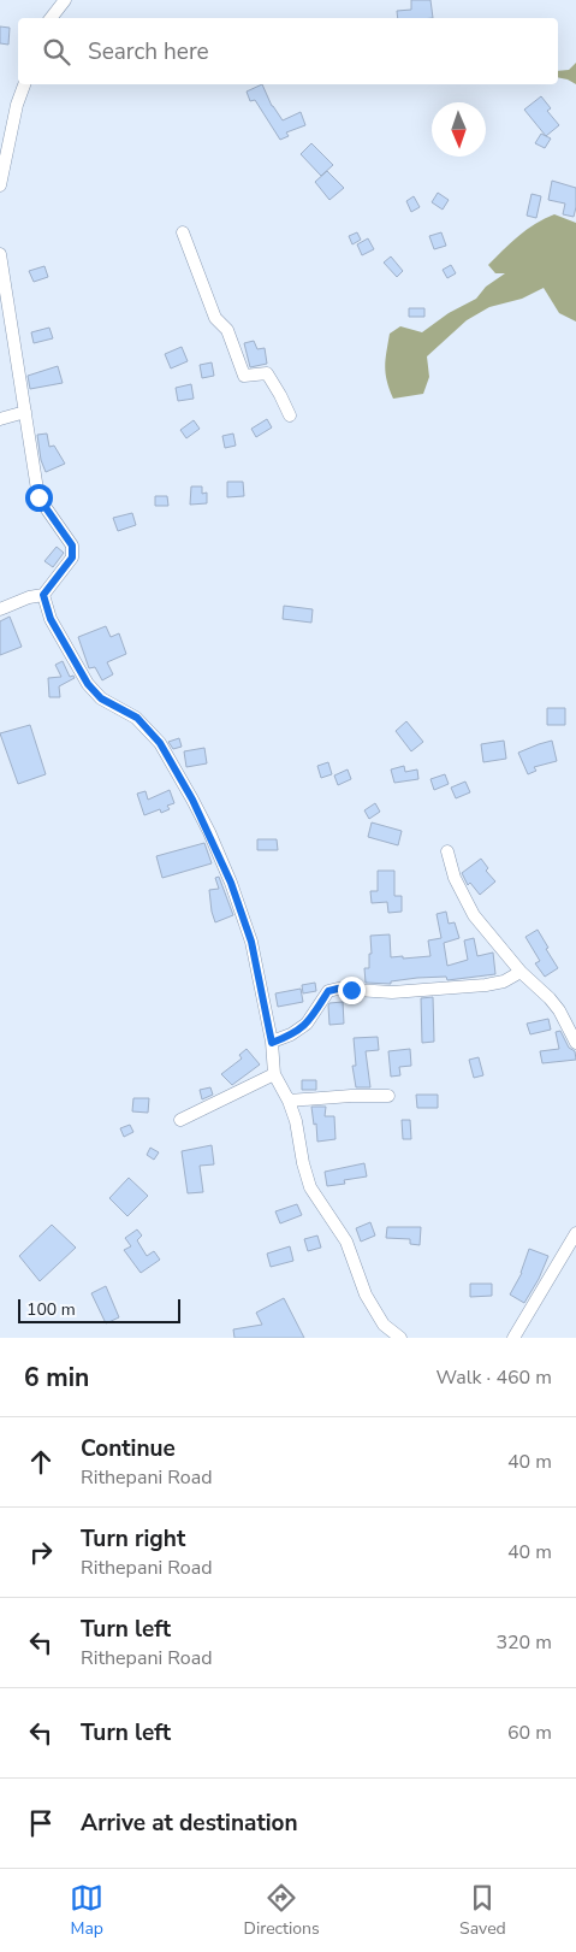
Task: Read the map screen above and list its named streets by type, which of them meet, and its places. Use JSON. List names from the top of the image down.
{
  "scale_bar": "100 m",
  "north": "bottom",
  "page": {
    "search": "Search here",
    "scale": "100 m",
    "heading": ["6 min", "Walk · 460 m"],
    "list": [
      ["Continue", "Rithepani Road", "40 m"],
      ["Turn right", "Rithepani Road", "40 m"],
      ["Turn left", "Rithepani Road", "320 m"],
      ["Turn left", "60 m"],
      "Arrive at destination"
    ],
    "nav": ["Map", "Directions", "Saved"]
  }
}
